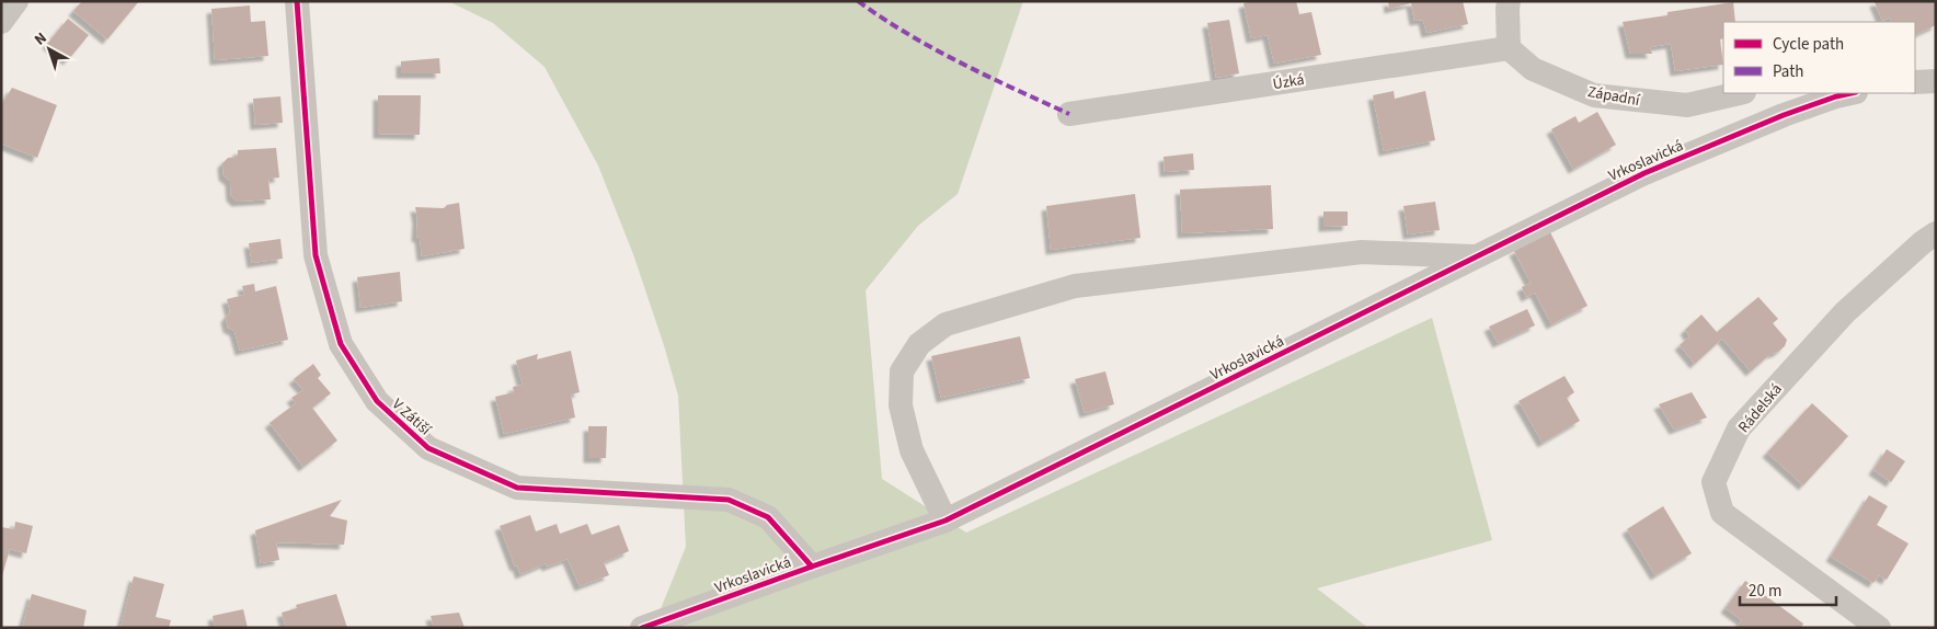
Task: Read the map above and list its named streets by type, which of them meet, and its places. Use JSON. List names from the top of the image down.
{
  "streets": {
    "street": [
      "Úzká",
      "Západní",
      "Vrkoslavická",
      "Rádelská",
      "V Zátiší"
    ]
  },
  "crossings": [
    ["Úzká", "Západní"],
    ["Vrkoslavická", "V Zátiší"]
  ],
  "legend": ["Cycle path", "Path"],
  "scale_bar": "20 m",
  "north": "top left"
}
